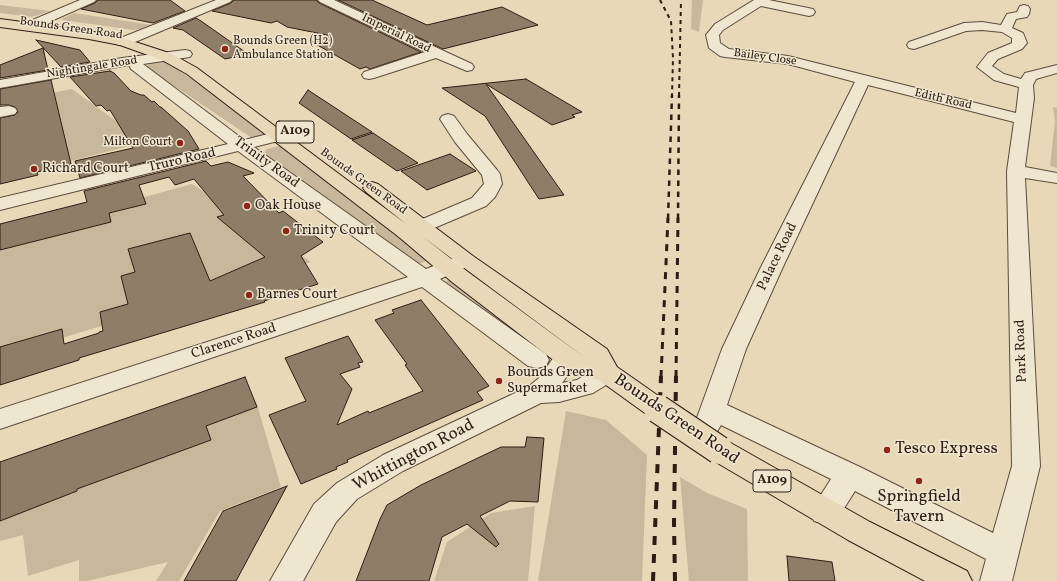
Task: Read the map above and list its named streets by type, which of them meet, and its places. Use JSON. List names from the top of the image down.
{
  "streets": {
    "main road": ["Bounds Green Road", "A109"],
    "street": [
      "Imperial Road",
      "Bailey Close",
      "Nightingale Road",
      "Edith Road",
      "Truro Road",
      "Trinity Road",
      "Palace Road",
      "Clarence Road",
      "Park Road",
      "Whittington Road"
    ]
  },
  "crossings": [
    ["Bounds Green Road", "Nightingale Road"],
    ["Bounds Green Road", "Truro Road"],
    ["Bounds Green Road", "Palace Road"],
    ["Bounds Green Road", "Clarence Road"],
    ["Bounds Green Road", "Whittington Road"],
    ["Bailey Close", "Edith Road"],
    ["Bailey Close", "Palace Road"],
    ["Nightingale Road", "Trinity Road"],
    ["Edith Road", "Palace Road"],
    ["Edith Road", "Park Road"],
    ["Truro Road", "Trinity Road"],
    ["Trinity Road", "Clarence Road"]
  ],
  "places": [
    "Bounds Green (H2) Ambulance Station",
    "Milton Court",
    "Richard Court",
    "Oak House",
    "Trinity Court",
    "Barnes Court",
    "Bounds Green Supermarket",
    "Tesco Express",
    "Springfield Tavern"
  ]
}
